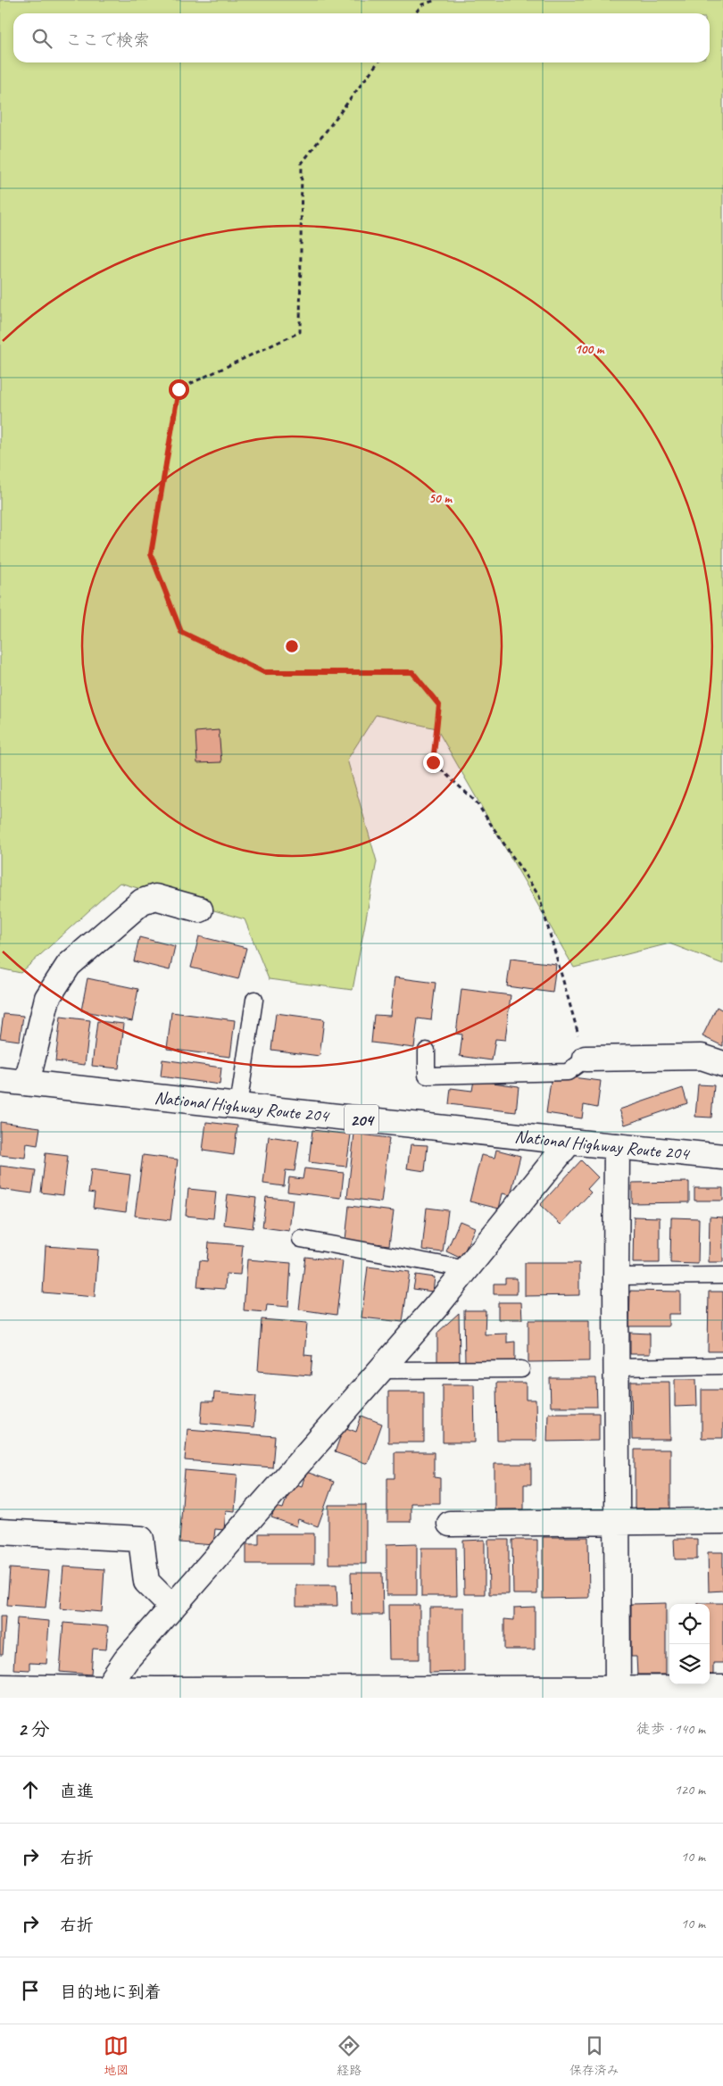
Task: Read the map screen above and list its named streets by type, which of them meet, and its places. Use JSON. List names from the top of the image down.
{
  "streets": {
    "main road": ["National Highway Route 204", "204"]
  },
  "page": {
    "search": "ここで検索",
    "heading": ["2 分", "徒歩 · 140 m"],
    "list": [
      ["直進", "120 m"],
      ["右折", "10 m"],
      ["右折", "10 m"],
      "目的地に到着"
    ],
    "nav": ["地図", "経路", "保存済み"]
  },
  "rings": ["100 m", "50 m"]
}
